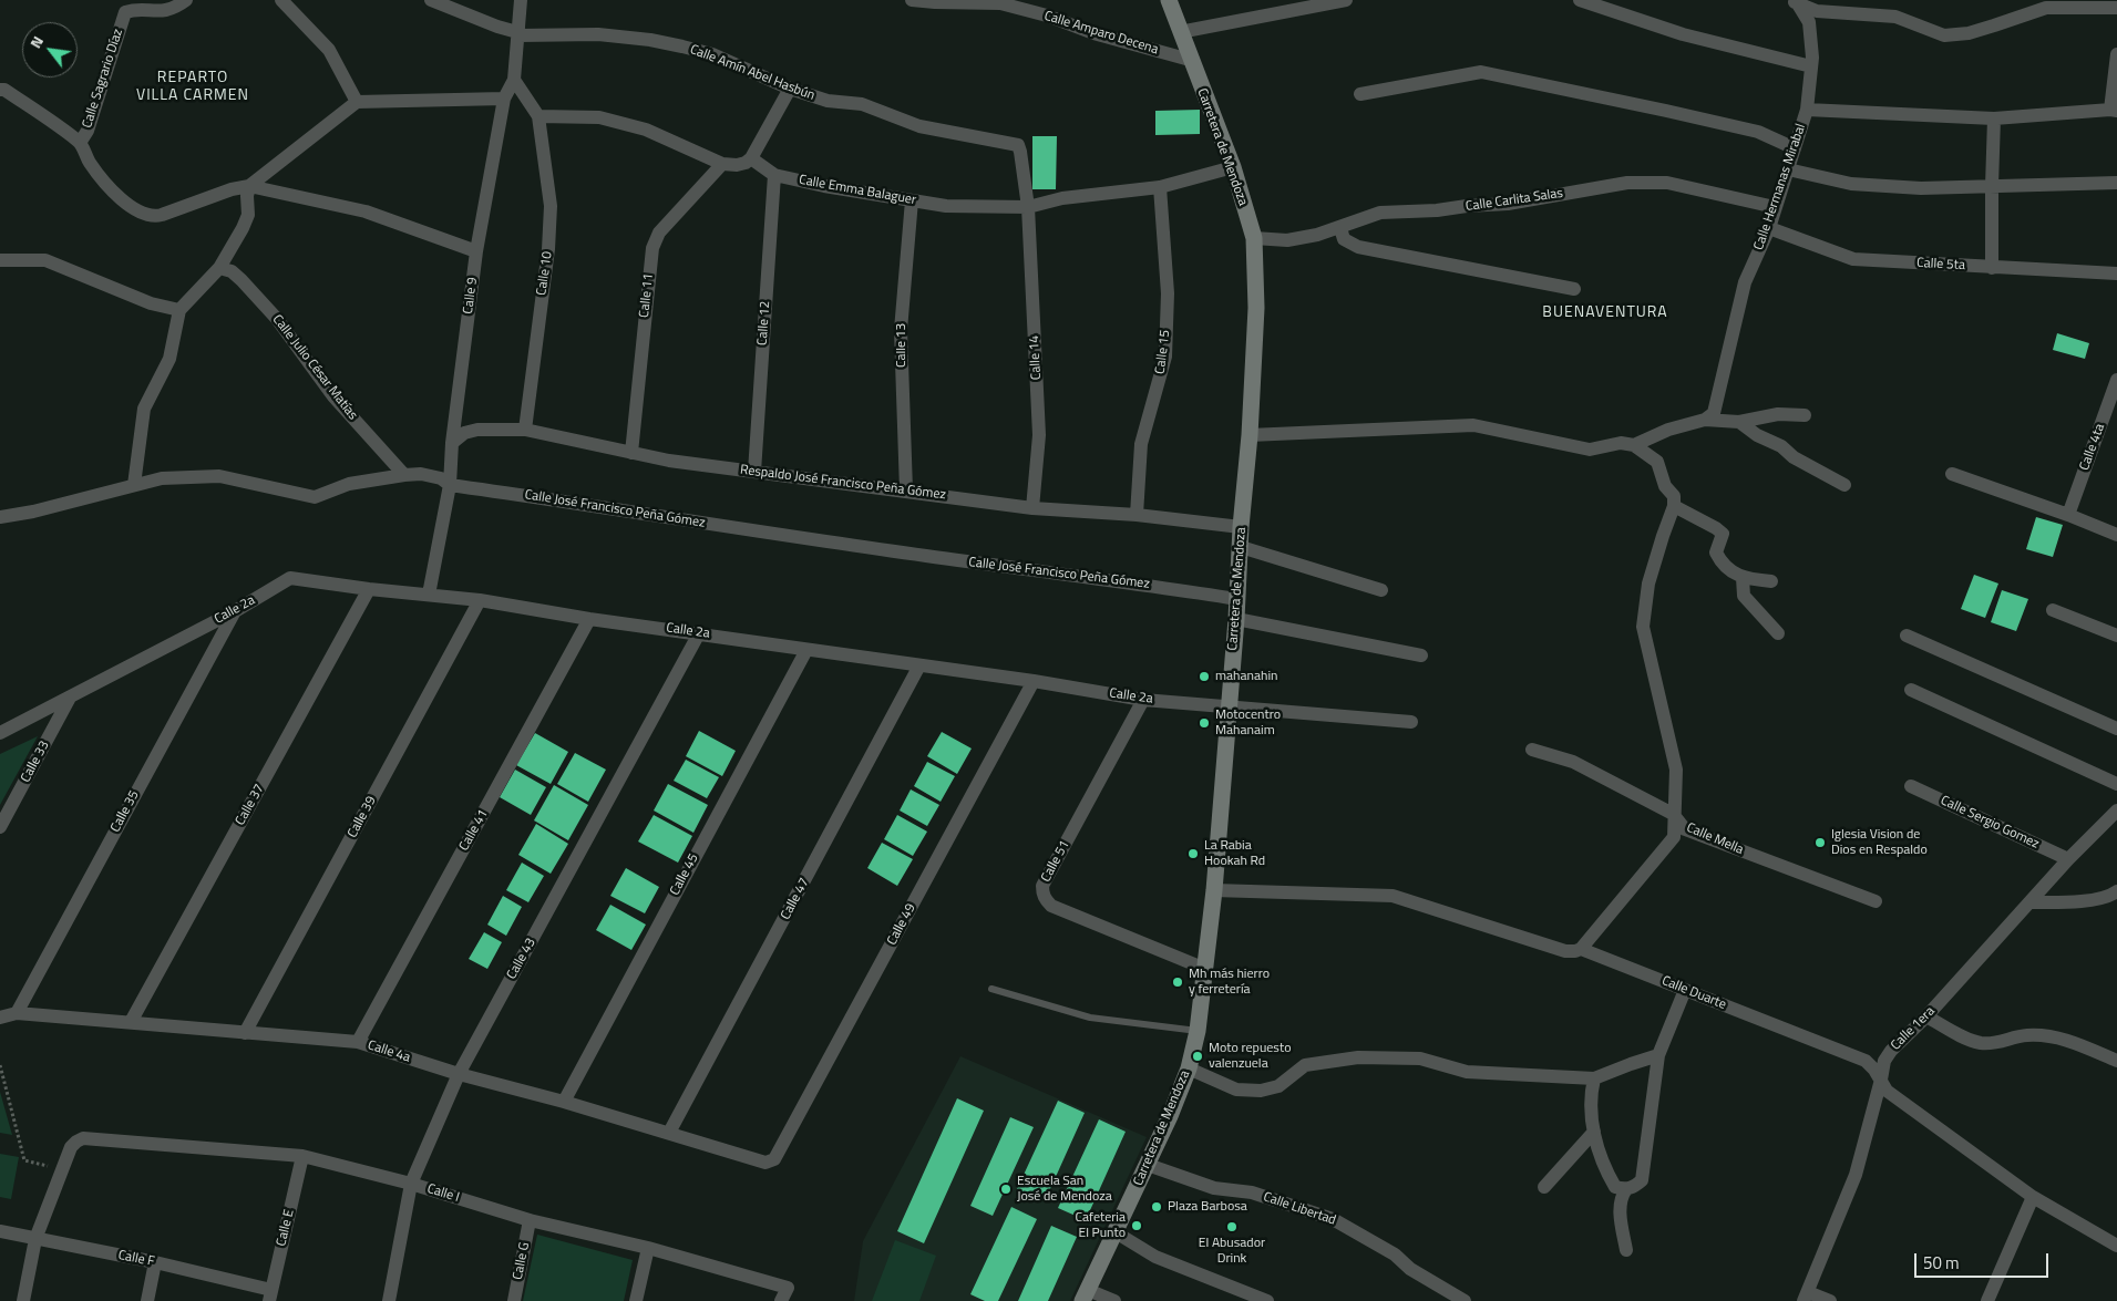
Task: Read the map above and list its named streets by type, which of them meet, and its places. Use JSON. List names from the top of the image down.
{
  "streets": {
    "street": [
      "Calle Amparo Decena",
      "Calle Amín Abel Hasbún",
      "Calle Sagrario Díaz",
      "Carretera de Mendoza",
      "Calle Hermanas Mirabal",
      "Calle Emma Balaguer",
      "Calle Carlita Salas",
      "Calle 5ta",
      "Calle 10",
      "Calle 9",
      "Calle 11",
      "Calle 12",
      "Calle 13",
      "Calle 15",
      "Calle 14",
      "Calle Julio César Matías",
      "Calle 4ta",
      "Respaldo José Francisco Peña Gómez",
      "Calle José Francisco Peña Gómez",
      "Calle 2a",
      "Calle 33",
      "Calle 37",
      "Calle 35",
      "Calle 39",
      "Calle Sergio Gomez",
      "Calle 41",
      "Calle Mella",
      "Calle 51",
      "Calle 45",
      "Calle 47",
      "Calle 49",
      "Calle 43",
      "Calle Duarte",
      "Calle 1era",
      "Calle 4a",
      "Calle I",
      "Calle Libertad",
      "Calle E",
      "Calle F",
      "Calle G"
    ]
  },
  "crossings": [
    ["Calle Amparo Decena", "Carretera de Mendoza"],
    ["Calle Amín Abel Hasbún", "Calle Emma Balaguer"],
    ["Calle Amín Abel Hasbún", "Calle 9"],
    ["Calle Amín Abel Hasbún", "Calle 14"],
    ["Carretera de Mendoza", "Calle Emma Balaguer"],
    ["Carretera de Mendoza", "Calle Carlita Salas"],
    ["Carretera de Mendoza", "Respaldo José Francisco Peña Gómez"],
    ["Carretera de Mendoza", "Calle José Francisco Peña Gómez"],
    ["Carretera de Mendoza", "Calle 2a"],
    ["Carretera de Mendoza", "Calle 51"],
    ["Carretera de Mendoza", "Calle Duarte"],
    ["Carretera de Mendoza", "Calle Libertad"],
    ["Calle Hermanas Mirabal", "Calle Carlita Salas"],
    ["Calle Hermanas Mirabal", "Calle 5ta"],
    ["Calle Emma Balaguer", "Calle 12"],
    ["Calle Emma Balaguer", "Calle 13"],
    ["Calle Emma Balaguer", "Calle 15"],
    ["Calle Emma Balaguer", "Calle 14"],
    ["Calle 10", "Respaldo José Francisco Peña Gómez"],
    ["Calle 9", "Respaldo José Francisco Peña Gómez"],
    ["Calle 9", "Calle José Francisco Peña Gómez"],
    ["Calle 9", "Calle 2a"],
    ["Calle 11", "Respaldo José Francisco Peña Gómez"],
    ["Calle 12", "Respaldo José Francisco Peña Gómez"],
    ["Calle 13", "Respaldo José Francisco Peña Gómez"],
    ["Calle 15", "Respaldo José Francisco Peña Gómez"],
    ["Calle 14", "Respaldo José Francisco Peña Gómez"],
    ["Calle Julio César Matías", "Calle José Francisco Peña Gómez"],
    ["Calle 2a", "Calle 33"],
    ["Calle 2a", "Calle 37"],
    ["Calle 2a", "Calle 35"],
    ["Calle 2a", "Calle 39"],
    ["Calle 2a", "Calle 41"],
    ["Calle 2a", "Calle 51"],
    ["Calle 2a", "Calle 45"],
    ["Calle 2a", "Calle 47"],
    ["Calle 2a", "Calle 49"],
    ["Calle 2a", "Calle 43"],
    ["Calle 37", "Calle 4a"],
    ["Calle 35", "Calle 4a"],
    ["Calle 39", "Calle 4a"],
    ["Calle Sergio Gomez", "Calle 1era"],
    ["Calle 41", "Calle 4a"],
    ["Calle 45", "Calle 4a"],
    ["Calle 47", "Calle 4a"],
    ["Calle 49", "Calle 4a"],
    ["Calle 43", "Calle 4a"],
    ["Calle 43", "Calle I"],
    ["Calle Duarte", "Calle 1era"],
    ["Calle I", "Calle E"],
    ["Calle I", "Calle G"],
    ["Calle E", "Calle F"]
  ],
  "districts": ["REPARTO VILLA CARMEN", "BUENAVENTURA"],
  "places": [
    "mahanahin",
    "Motocentro Mahanaim",
    "Iglesia Vision de Dios en Respaldo",
    "La Rabia Hookah Rd",
    "Mh más hierro y ferretería",
    "Moto repuesto valenzuela",
    "Escuela San José de Mendoza",
    "Plaza Barbosa",
    "Cafeteria El Punto",
    "El Abusador Drink"
  ],
  "scale_bar": "50 m",
  "north": "top left"
}
